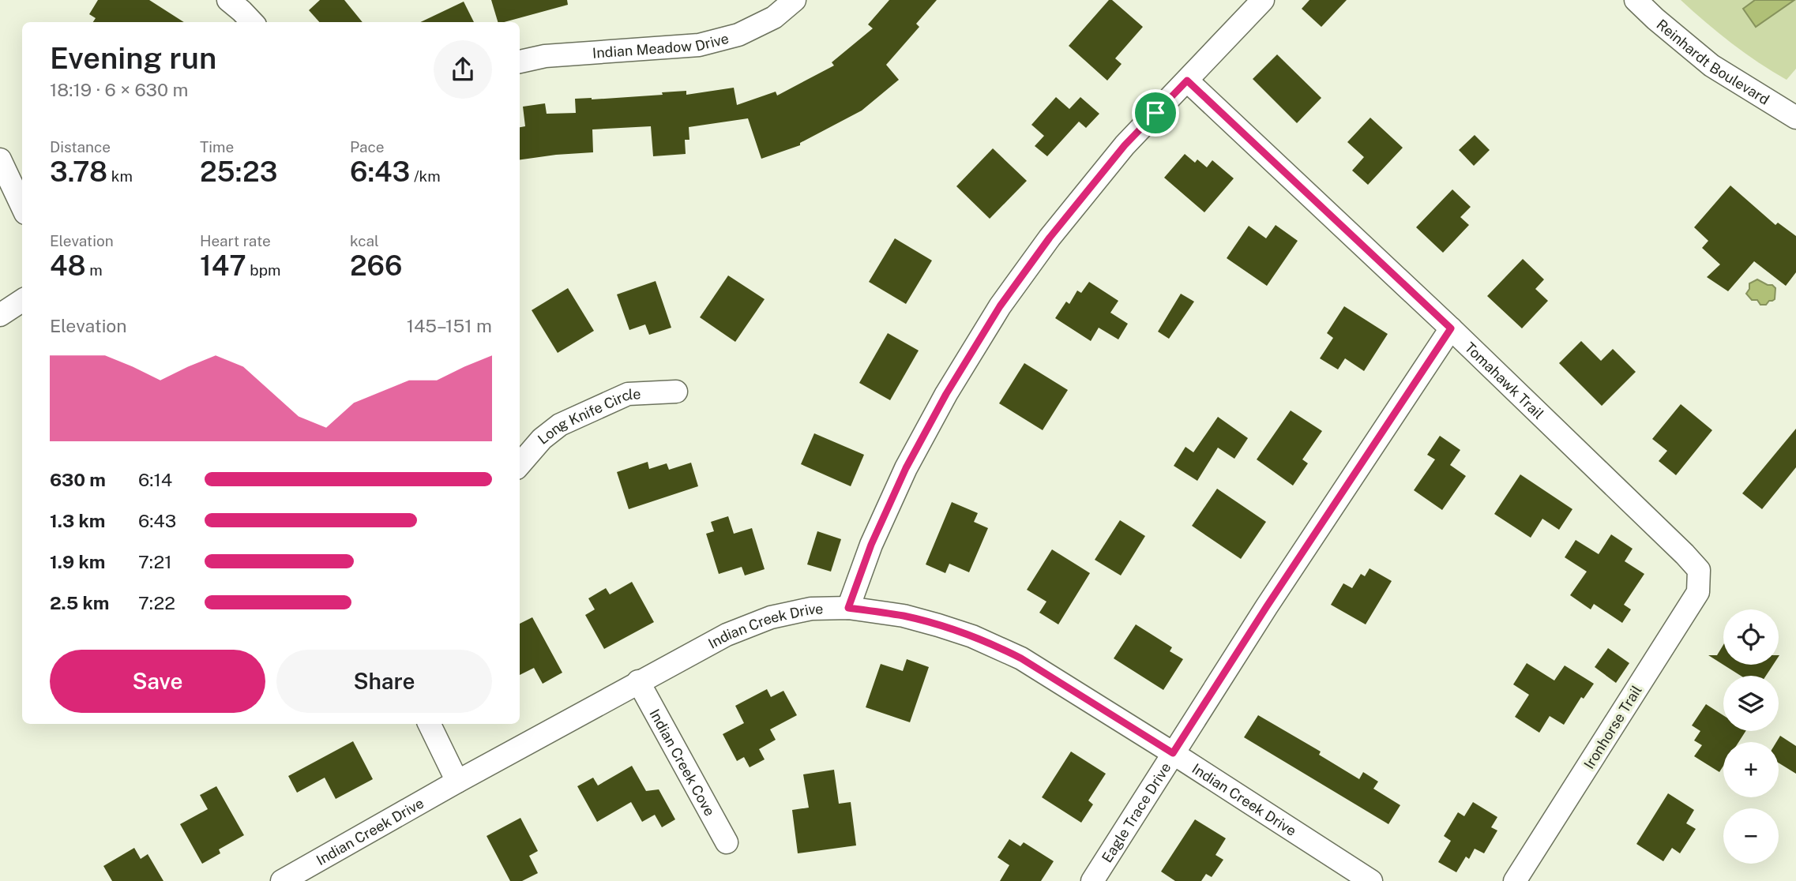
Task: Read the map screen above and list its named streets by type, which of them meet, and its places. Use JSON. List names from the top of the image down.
{
  "streets": {
    "street": [
      "Indian Meadow Drive",
      "Reinhardt Boulevard",
      "Tomahawk Trail",
      "Long Knife Circle",
      "Indian Creek Drive",
      "Ironhorse Trail",
      "Indian Creek Cove",
      "Eagle Trace Drive"
    ]
  },
  "crossings": [
    ["Tomahawk Trail", "Ironhorse Trail"],
    ["Tomahawk Trail", "Eagle Trace Drive"],
    ["Indian Creek Drive", "Indian Creek Cove"],
    ["Indian Creek Drive", "Eagle Trace Drive"]
  ],
  "page": {
    "heading": ["Evening run", "18:19 · 6 × 630 m"],
    "stats": [
      ["Distance", "3.78 km"],
      ["Time", "25:23"],
      ["Pace", "6:43 /km"],
      ["Elevation", "48 m"],
      ["Heart rate", "147 bpm"],
      ["kcal", "266"]
    ],
    "chart": ["Elevation", "145–151 m"],
    "list": [
      {
        "name": "630 m",
        "note": "6:14"
      },
      {
        "name": "1.3 km",
        "note": "6:43"
      },
      {
        "name": "1.9 km",
        "note": "7:21"
      },
      {
        "name": "2.5 km",
        "note": "7:22"
      }
    ],
    "map_buttons": ["+", "−"],
    "buttons": ["Save", "Share"]
  }
}
